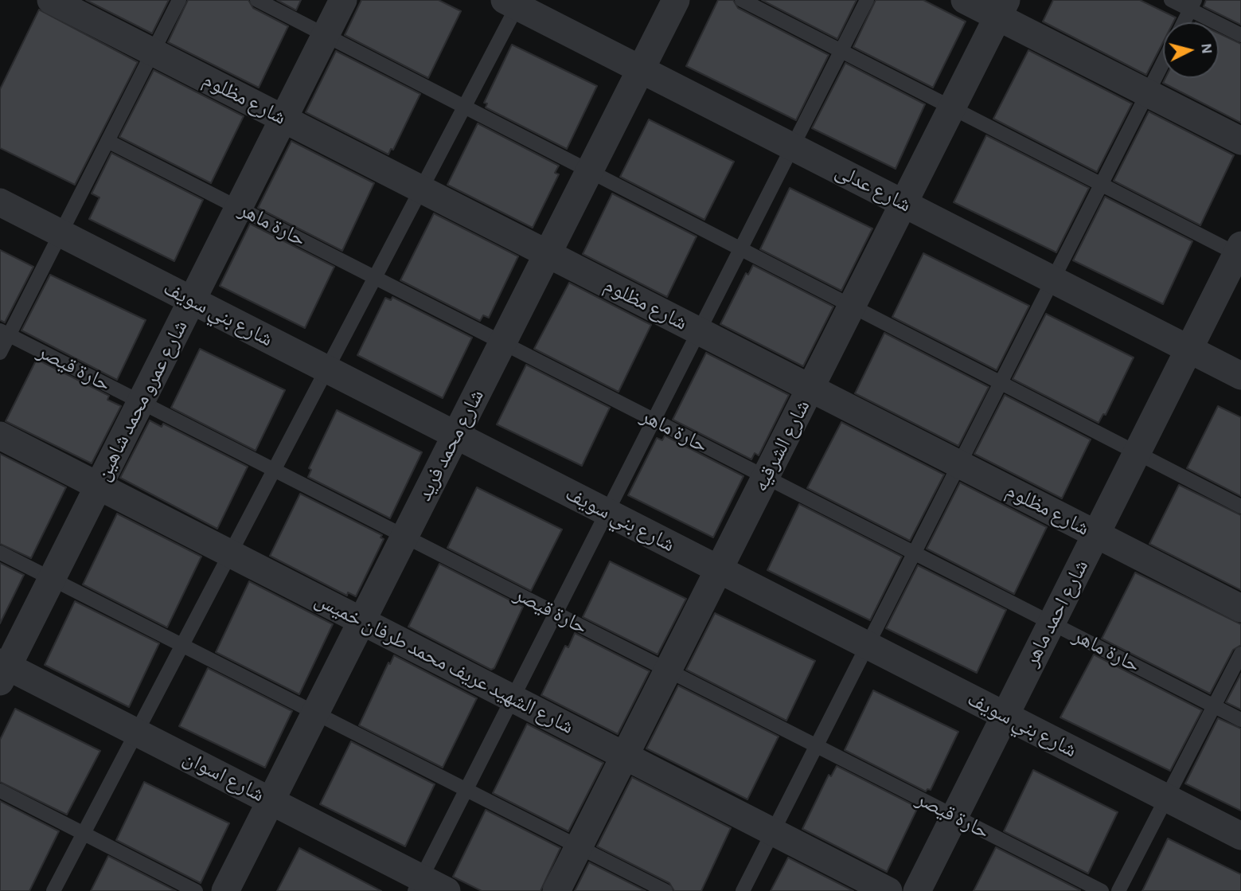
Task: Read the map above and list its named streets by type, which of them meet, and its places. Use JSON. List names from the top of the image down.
{
  "streets": {
    "street": [
      "شارع مظلوم",
      "شارع عدلى",
      "شارع بني سويف",
      "شارع عمرو محمد شاهين",
      "شارع محمد فريد",
      "شارع الشرقيه",
      "شارع احمد ماهر",
      "شارع الشهيد عريف محمد طرفان خميس",
      "شارع اسوان"
    ],
    "lane": ["حارة ماهر", "حارة قيصر"]
  },
  "crossings": [
    ["شارع مظلوم", "شارع عمرو محمد شاهين"],
    ["شارع مظلوم", "شارع محمد فريد"],
    ["شارع مظلوم", "شارع الشرقيه"],
    ["شارع مظلوم", "شارع احمد ماهر"],
    ["شارع عدلى", "شارع محمد فريد"],
    ["شارع عدلى", "شارع الشرقيه"],
    ["شارع عدلى", "شارع احمد ماهر"],
    ["حارة ماهر", "شارع عمرو محمد شاهين"],
    ["حارة ماهر", "شارع محمد فريد"],
    ["حارة ماهر", "شارع الشرقيه"],
    ["حارة ماهر", "شارع احمد ماهر"],
    ["شارع بني سويف", "شارع عمرو محمد شاهين"],
    ["شارع بني سويف", "شارع محمد فريد"],
    ["شارع بني سويف", "شارع الشرقيه"],
    ["شارع بني سويف", "شارع احمد ماهر"],
    ["حارة قيصر", "شارع عمرو محمد شاهين"],
    ["حارة قيصر", "شارع محمد فريد"],
    ["حارة قيصر", "شارع الشرقيه"],
    ["حارة قيصر", "شارع احمد ماهر"],
    ["شارع عمرو محمد شاهين", "شارع الشهيد عريف محمد طرفان خميس"],
    ["شارع عمرو محمد شاهين", "شارع اسوان"],
    ["شارع محمد فريد", "شارع الشهيد عريف محمد طرفان خميس"],
    ["شارع محمد فريد", "شارع اسوان"],
    ["شارع الشرقيه", "شارع الشهيد عريف محمد طرفان خميس"]
  ],
  "north": "right"
}
